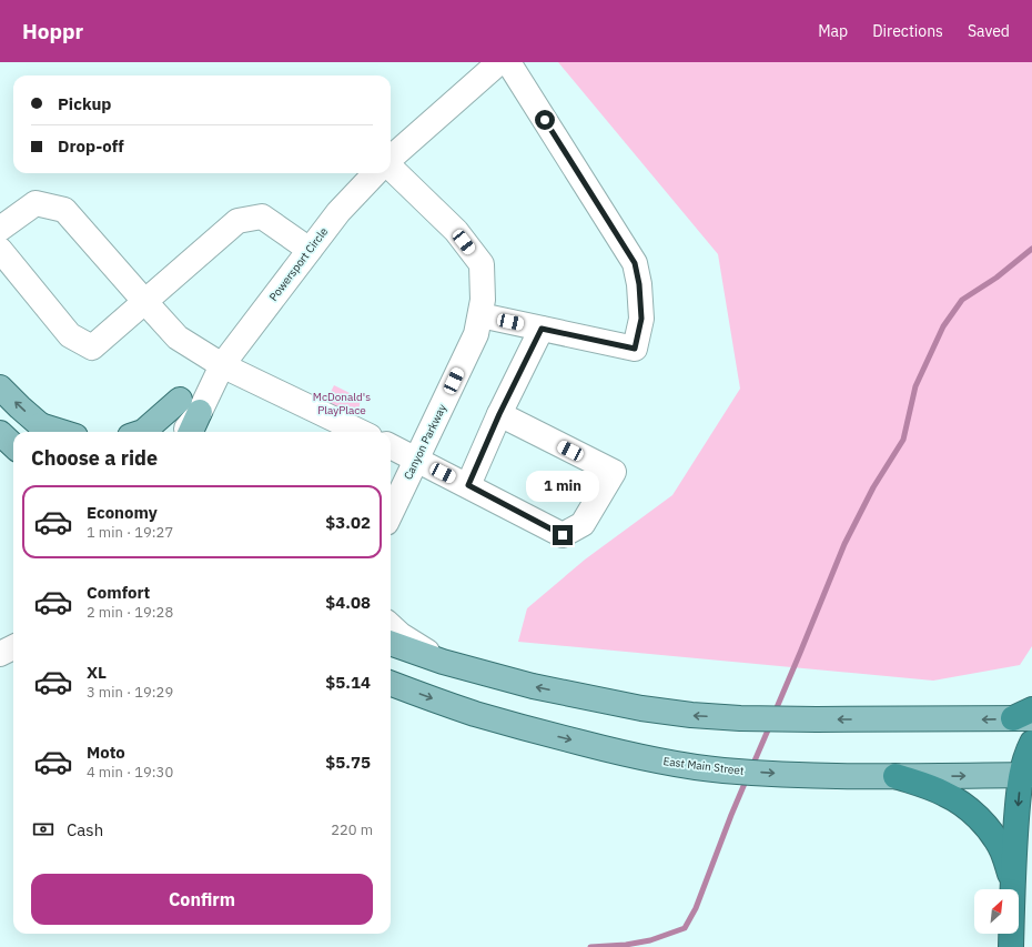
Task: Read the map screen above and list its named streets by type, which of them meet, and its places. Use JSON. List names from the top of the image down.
{
  "streets": {
    "main road": ["East Main Street"],
    "street": ["Powersport Circle", "Canyon Parkway"]
  },
  "parks": ["McDonald's PlayPlace"],
  "north": "top right",
  "page": {
    "header": "Hoppr",
    "nav": ["Map", "Directions", "Saved"],
    "banner": ["Pickup", "Drop-off"],
    "heading": "Choose a ride",
    "bubble": "1 min",
    "list": [
      {
        "name": "Economy",
        "note": "1 min · 19:27",
        "value": "$3.02"
      },
      {
        "name": "Comfort",
        "note": "2 min · 19:28",
        "value": "$4.08"
      },
      {
        "name": "XL",
        "note": "3 min · 19:29",
        "value": "$5.14"
      },
      {
        "name": "Moto",
        "note": "4 min · 19:30",
        "value": "$5.75"
      }
    ],
    "pay": ["Cash", "220 m"],
    "buttons": "Confirm"
  }
}
